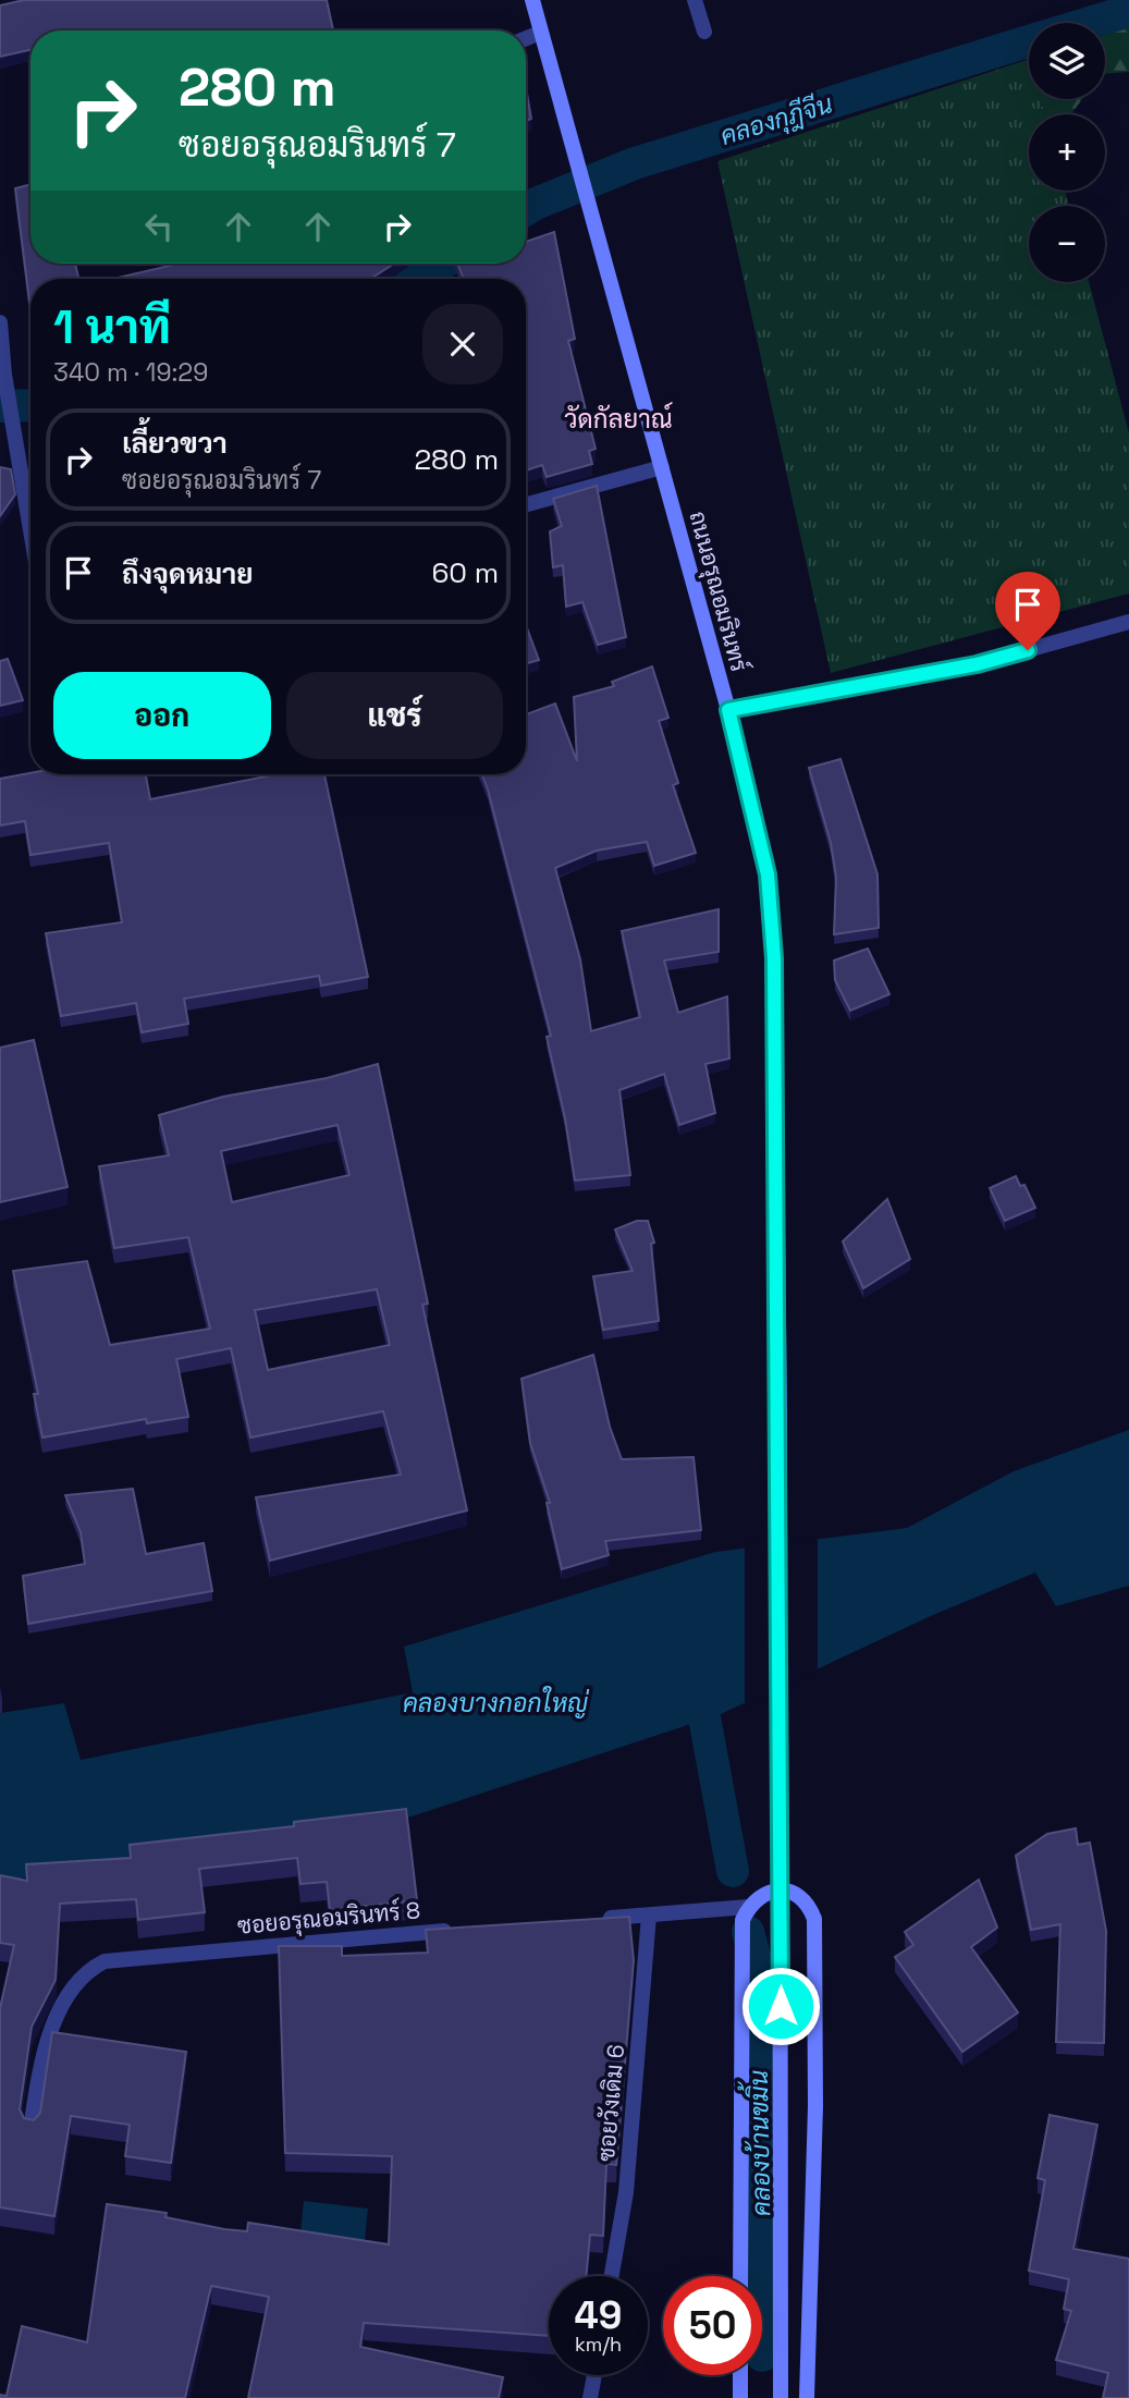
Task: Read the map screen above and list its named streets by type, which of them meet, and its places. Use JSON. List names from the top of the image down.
{
  "streets": {
    "main road": ["ถนนอรุณอมรินทร์"],
    "street": ["ซอยอรุณอมรินทร์ 8", "ซอยวังเดิม 6"]
  },
  "districts": ["วัดกัลยาณ์"],
  "water": ["คลองกุฎีจีน", "คลองบางกอกใหญ่", "คลองบ้านขมิ้น"],
  "page": {
    "map_buttons": ["+", "−"],
    "turn": ["280 m", "ซอยอรุณอมรินทร์ 7"],
    "heading": ["1 นาที", "340 m · 19:29"],
    "list": [
      {
        "name": "เลี้ยวขวา",
        "note": "ซอยอรุณอมรินทร์ 7",
        "value": "280 m"
      },
      {
        "name": "ถึงจุดหมาย",
        "value": "60 m"
      }
    ],
    "buttons": ["ออก", "แชร์"],
    "speed": "49 km/h",
    "limit": "50"
  }
}
